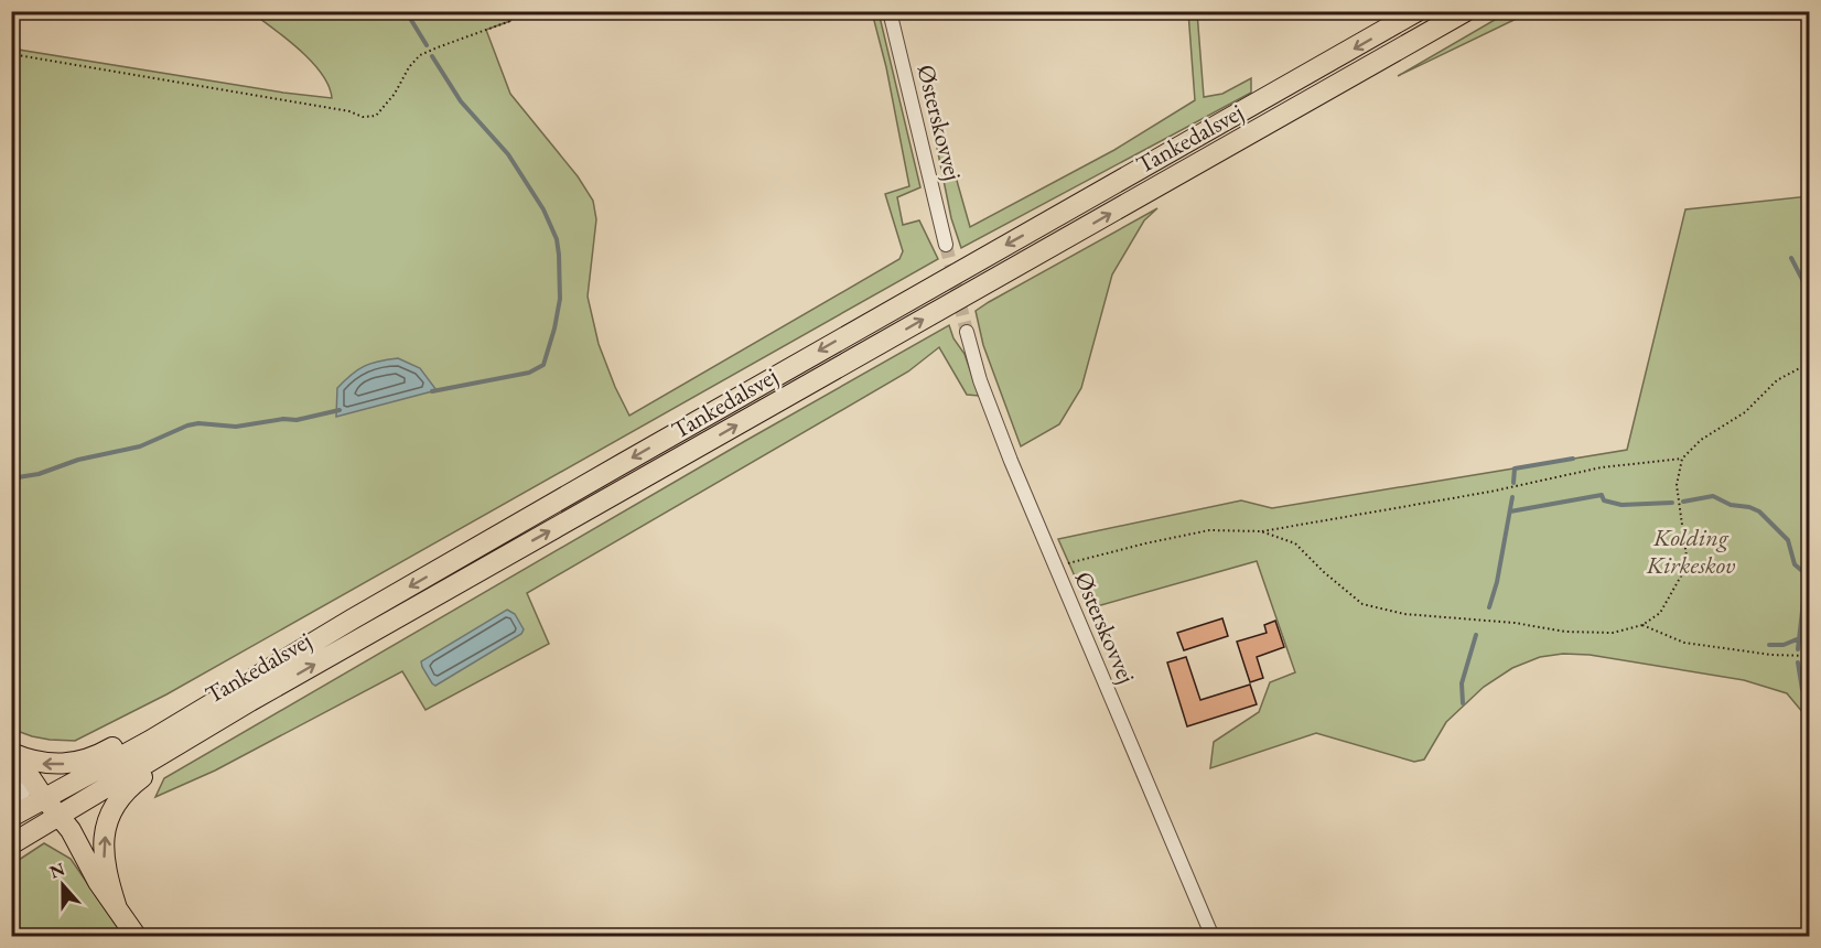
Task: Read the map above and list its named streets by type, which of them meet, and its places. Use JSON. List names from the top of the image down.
{
  "streets": {
    "highway": ["Tankedalsvej"],
    "street": ["Østerskovvej"]
  },
  "parks": ["Kolding Kirkeskov"],
  "north": "top"
}
